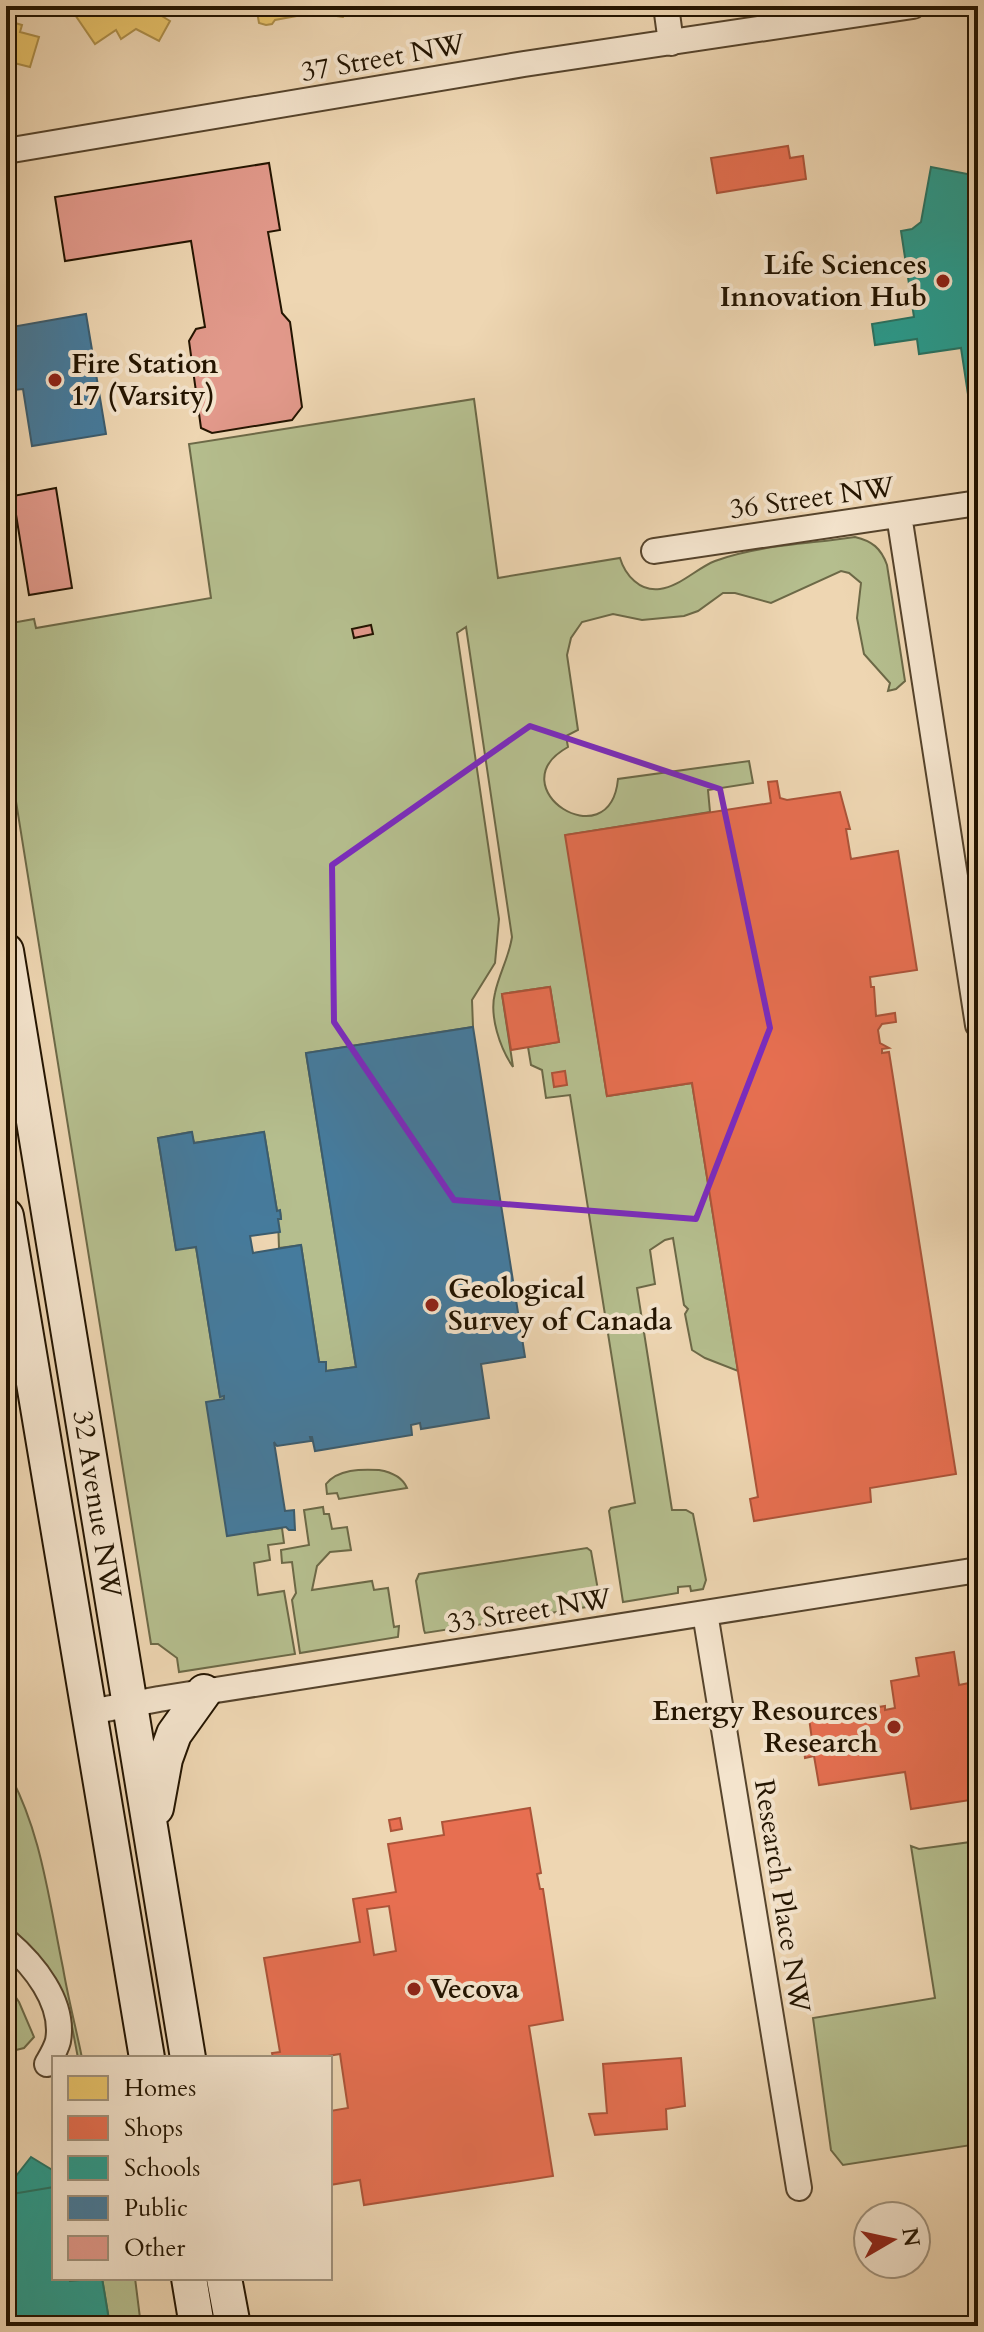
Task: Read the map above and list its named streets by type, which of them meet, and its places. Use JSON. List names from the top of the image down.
{
  "streets": {
    "main road": ["32 Avenue NW"],
    "street": [
      "37 Street NW",
      "36 Street NW",
      "33 Street NW",
      "Research Place NW"
    ]
  },
  "crossings": [
    ["32 Avenue NW", "33 Street NW"],
    ["33 Street NW", "Research Place NW"]
  ],
  "places": [
    "Life Sciences Innovation Hub",
    "Fire Station 17 (Varsity)",
    "Geological Survey of Canada",
    "Energy Resources Research",
    "Vecova"
  ],
  "legend": [
    "Homes",
    "Shops",
    "Schools",
    "Public",
    "Other"
  ],
  "north": "right"
}
